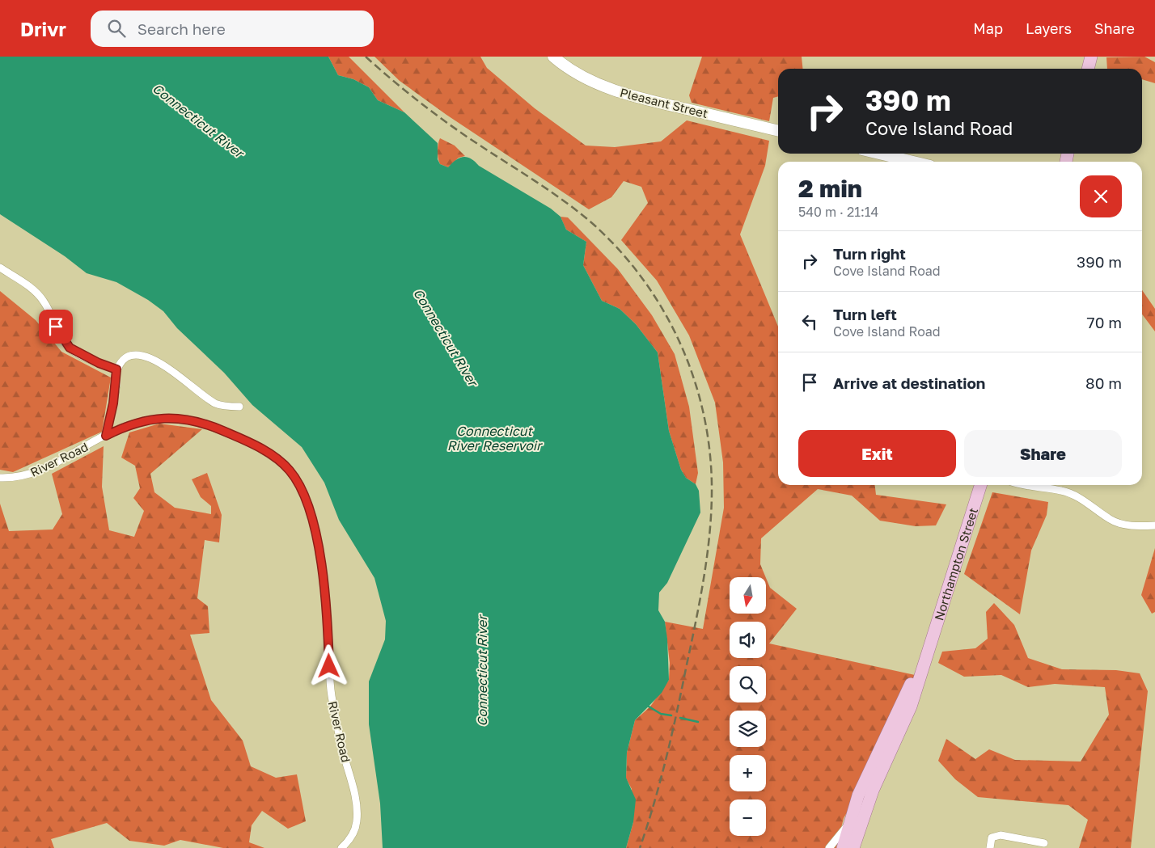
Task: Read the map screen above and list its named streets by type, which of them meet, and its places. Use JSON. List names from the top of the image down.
{
  "streets": {
    "main road": ["Northampton Street"],
    "street": ["Pleasant Street", "River Road"]
  },
  "water": ["Connecticut River", "Connecticut River Reservoir"],
  "north": "bottom",
  "page": {
    "header": "Drivr",
    "search": "Search here",
    "nav": ["Map", "Layers", "Share"],
    "turn": ["390 m", "Cove Island Road"],
    "heading": ["2 min", "540 m · 21:14"],
    "list": [
      {
        "name": "Turn right",
        "note": "Cove Island Road",
        "value": "390 m"
      },
      {
        "name": "Turn left",
        "note": "Cove Island Road",
        "value": "70 m"
      },
      {
        "name": "Arrive at destination",
        "value": "80 m"
      }
    ],
    "buttons": ["Exit", "Share"],
    "map_buttons": ["+", "−"]
  }
}
